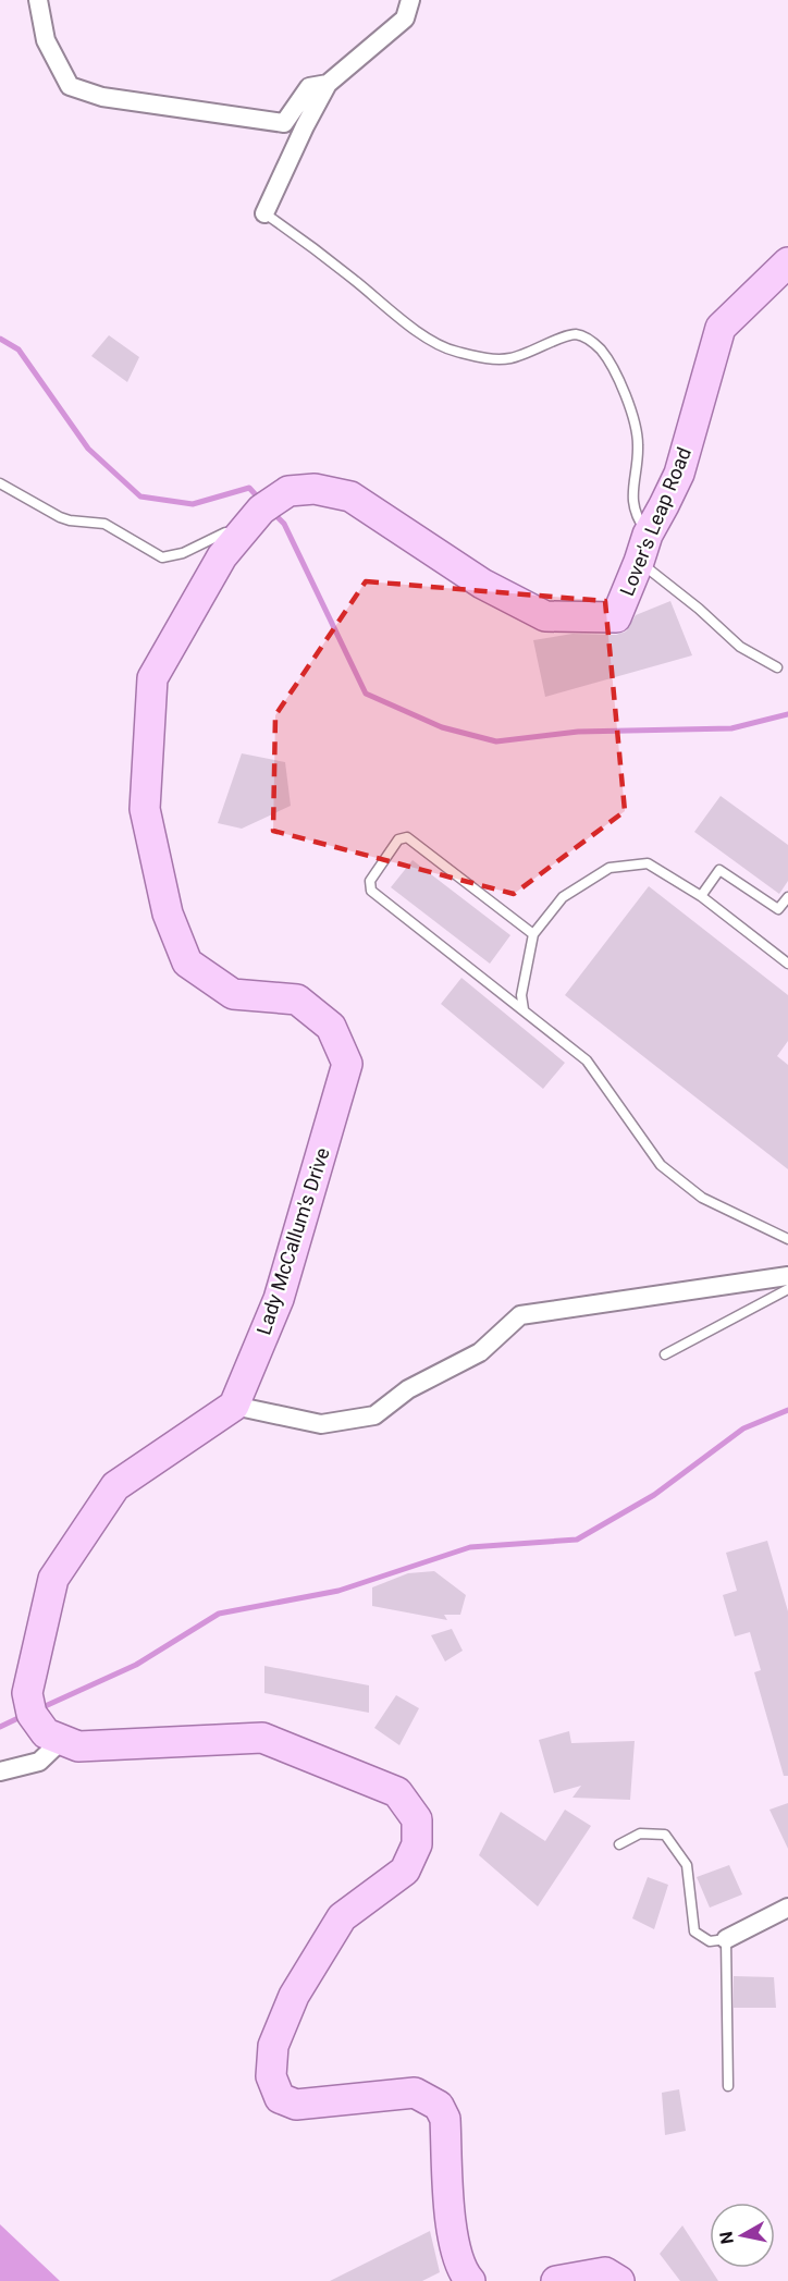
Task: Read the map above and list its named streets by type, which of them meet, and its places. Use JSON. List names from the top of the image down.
{
  "streets": {
    "main road": ["Lover's Leap Road", "Lady McCallum's Drive"]
  },
  "crossings": [
    ["Lover's Leap Road", "Lady McCallum's Drive"]
  ],
  "north": "left"
}
